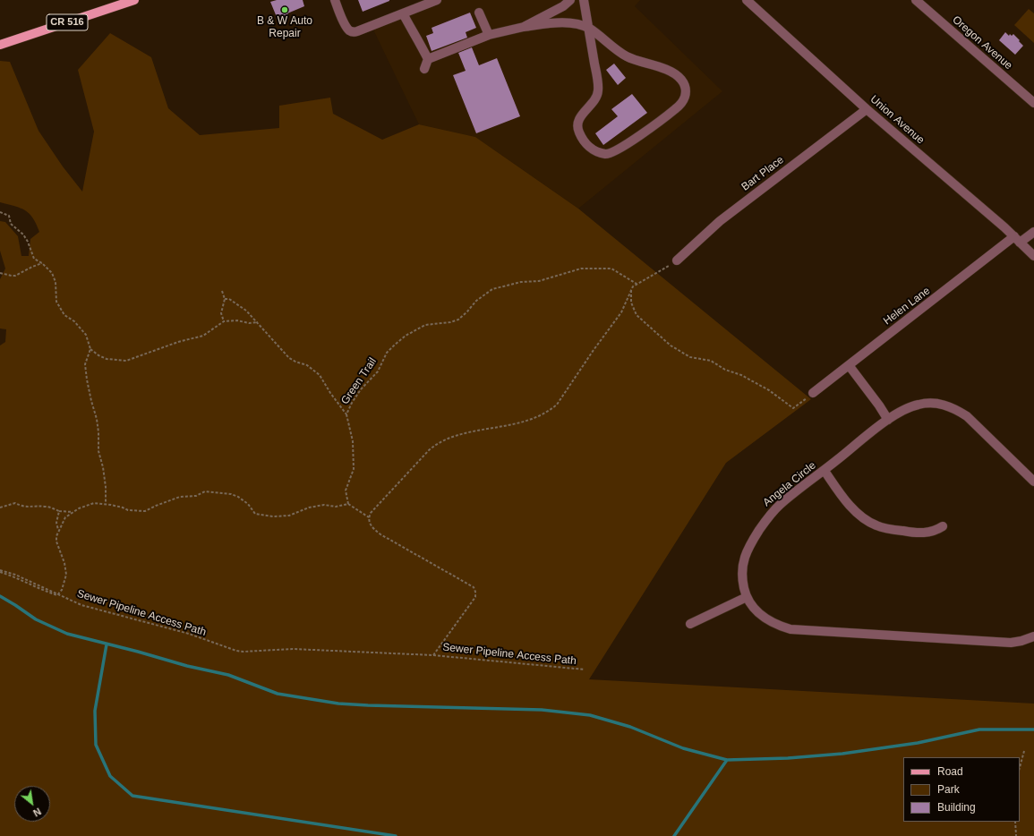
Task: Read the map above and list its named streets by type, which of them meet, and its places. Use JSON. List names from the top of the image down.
{
  "streets": {
    "main road": ["CR 516"],
    "street": [
      "Oregon Avenue",
      "Union Avenue",
      "Bart Place",
      "Helen Lane",
      "Angela Circle"
    ],
    "path": ["Green Trail", "Sewer Pipeline Access Path"]
  },
  "crossings": [
    ["Union Avenue", "Bart Place"],
    ["Union Avenue", "Helen Lane"]
  ],
  "places": ["B & W Auto Repair"],
  "legend": ["Road", "Park", "Building"],
  "north": "bottom right"
}
